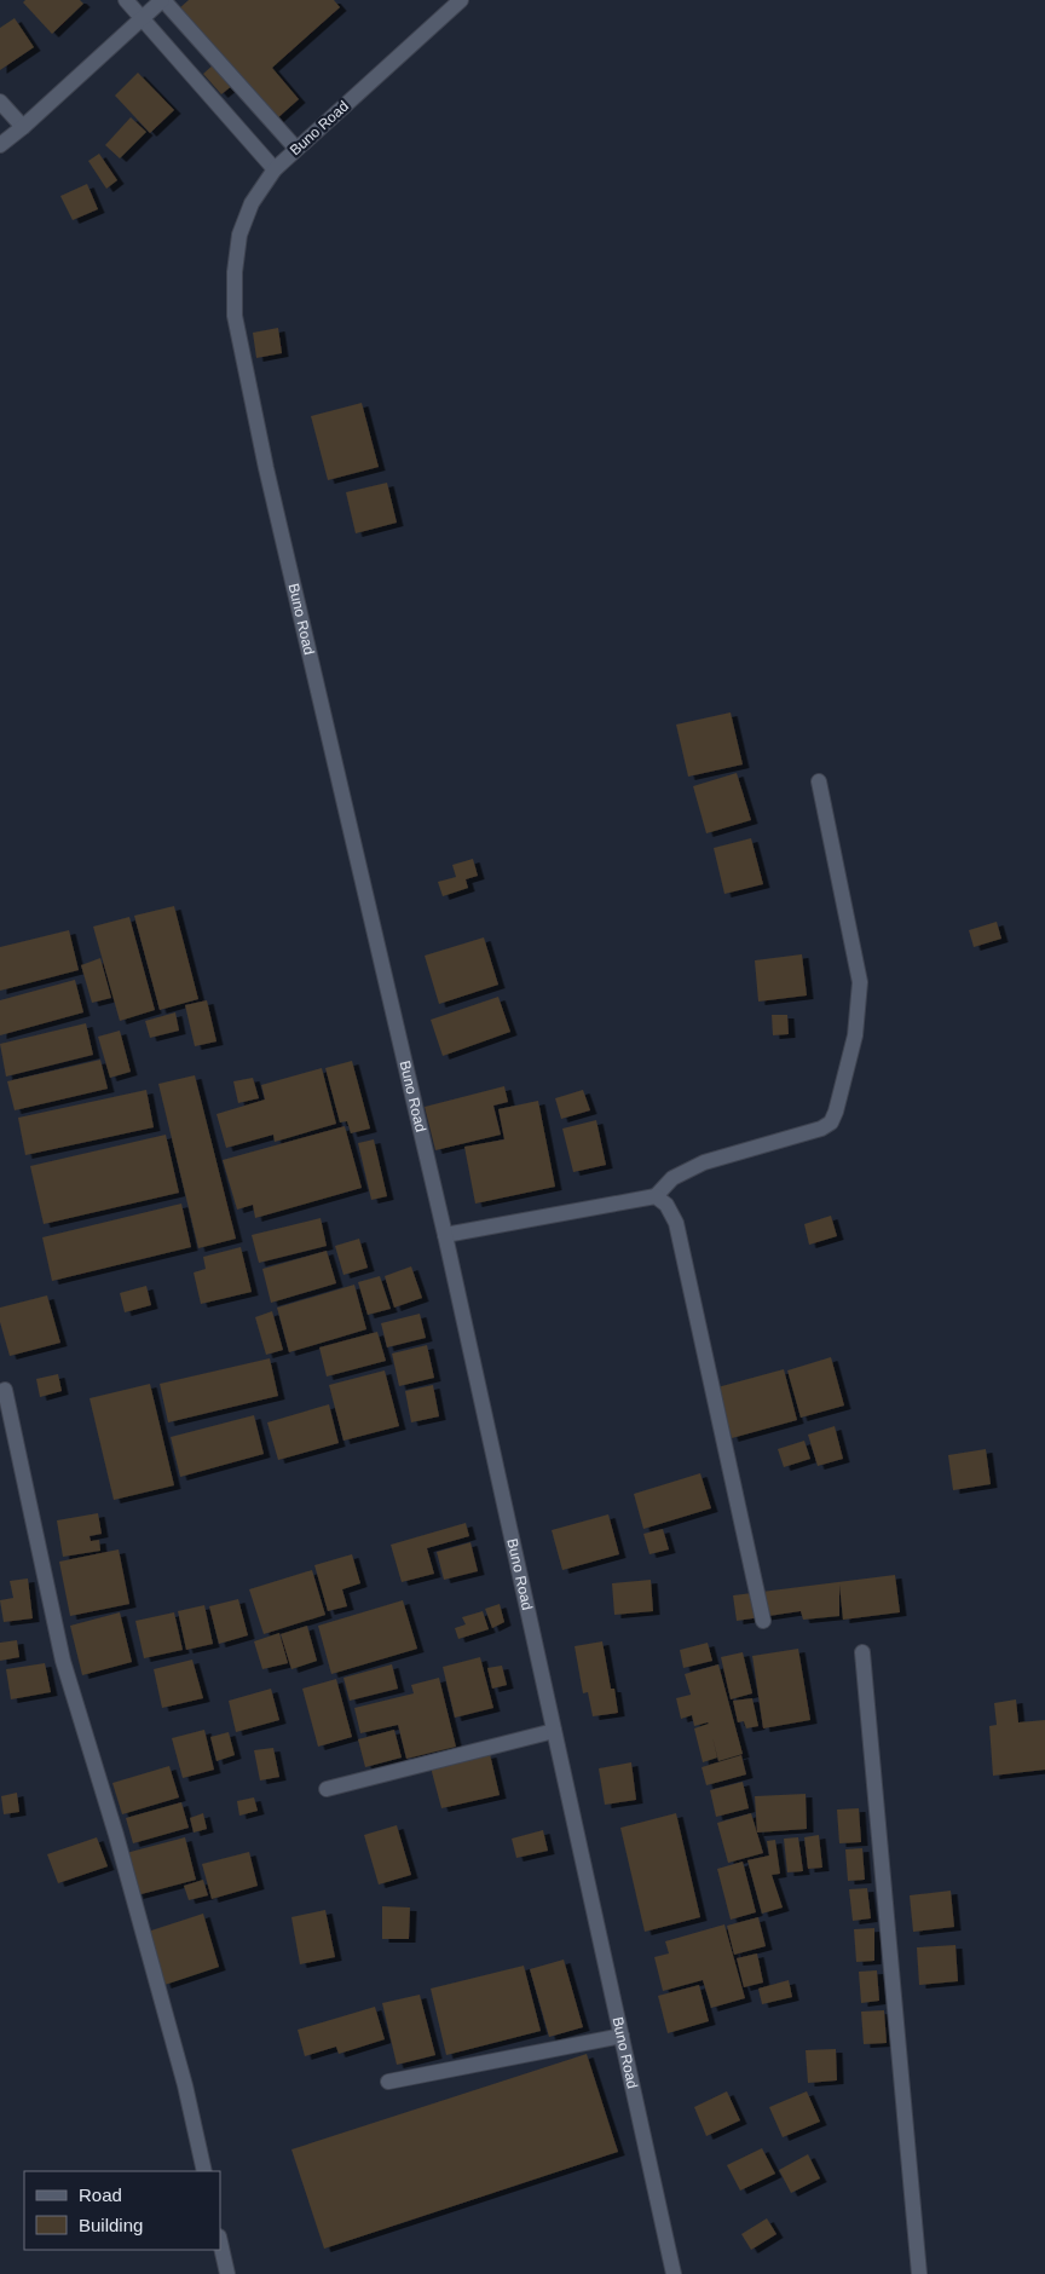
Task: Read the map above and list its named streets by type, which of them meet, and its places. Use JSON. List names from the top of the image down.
{
  "streets": {
    "street": ["Buno Road"]
  },
  "legend": ["Road", "Building"]
}
